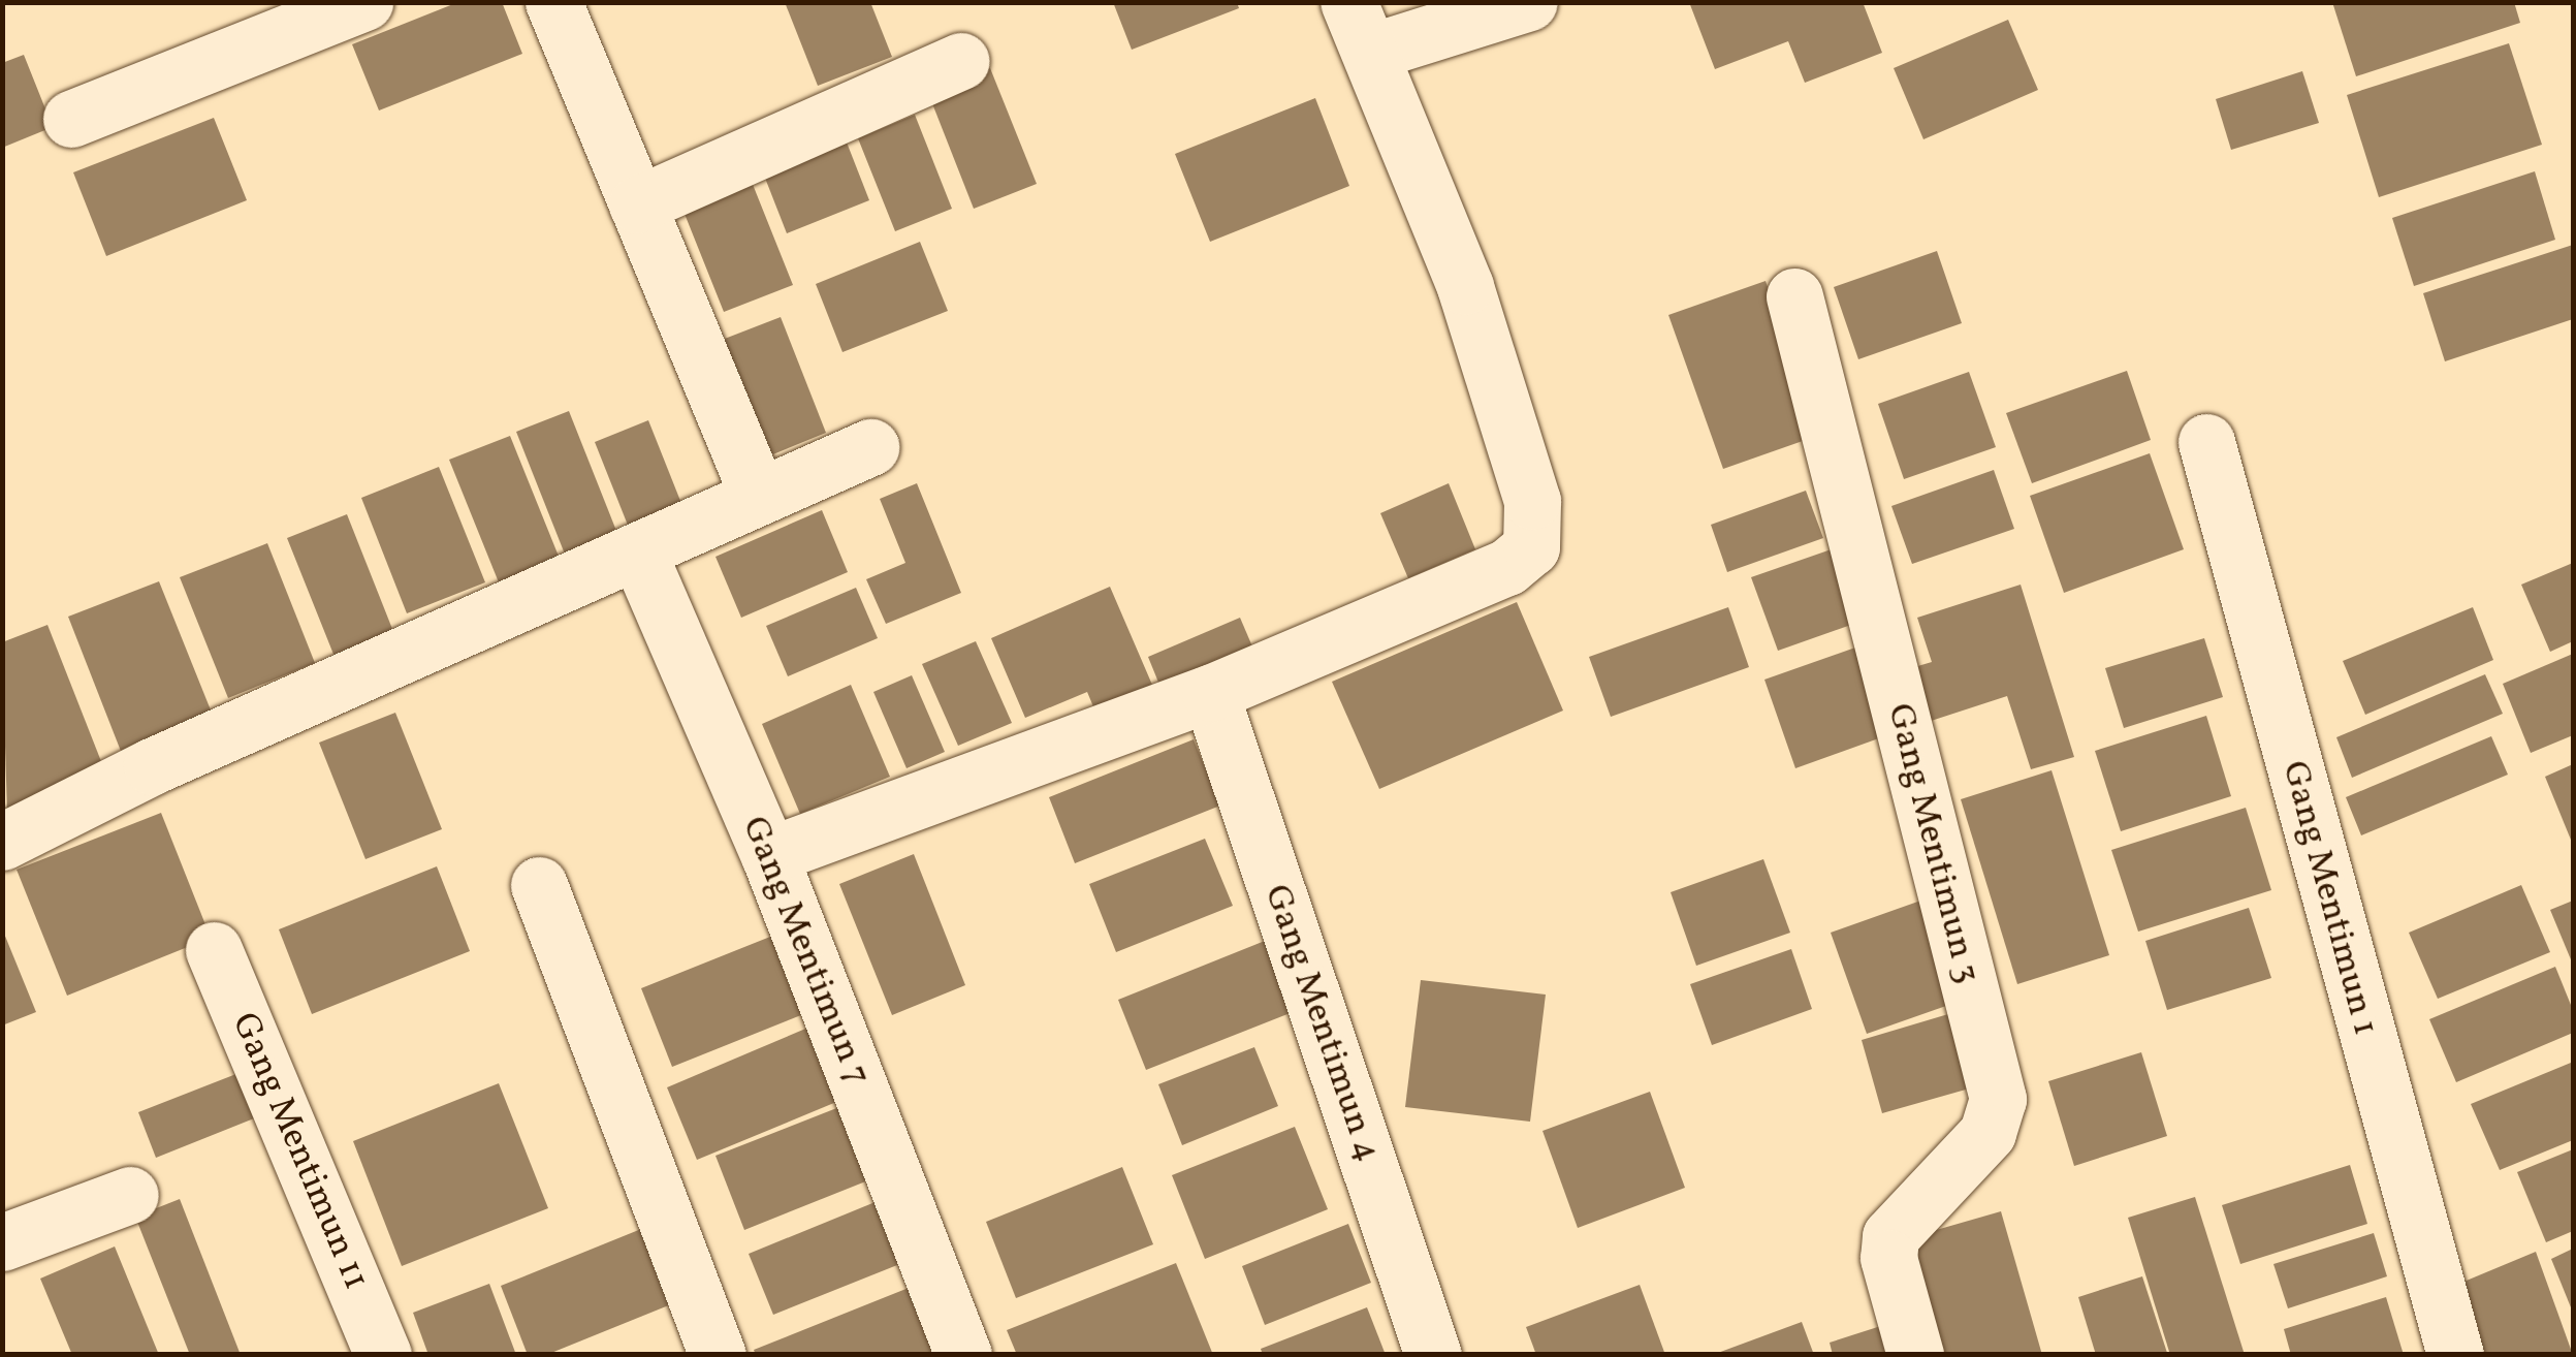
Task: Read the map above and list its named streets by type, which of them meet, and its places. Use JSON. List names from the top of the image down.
{
  "streets": {
    "street": [
      "Gang Mentimun 3",
      "Gang Mentimun 1",
      "Gang Mentimun 7",
      "Gang Mentimun 4",
      "Gang Mentimun 11"
    ]
  }
}
